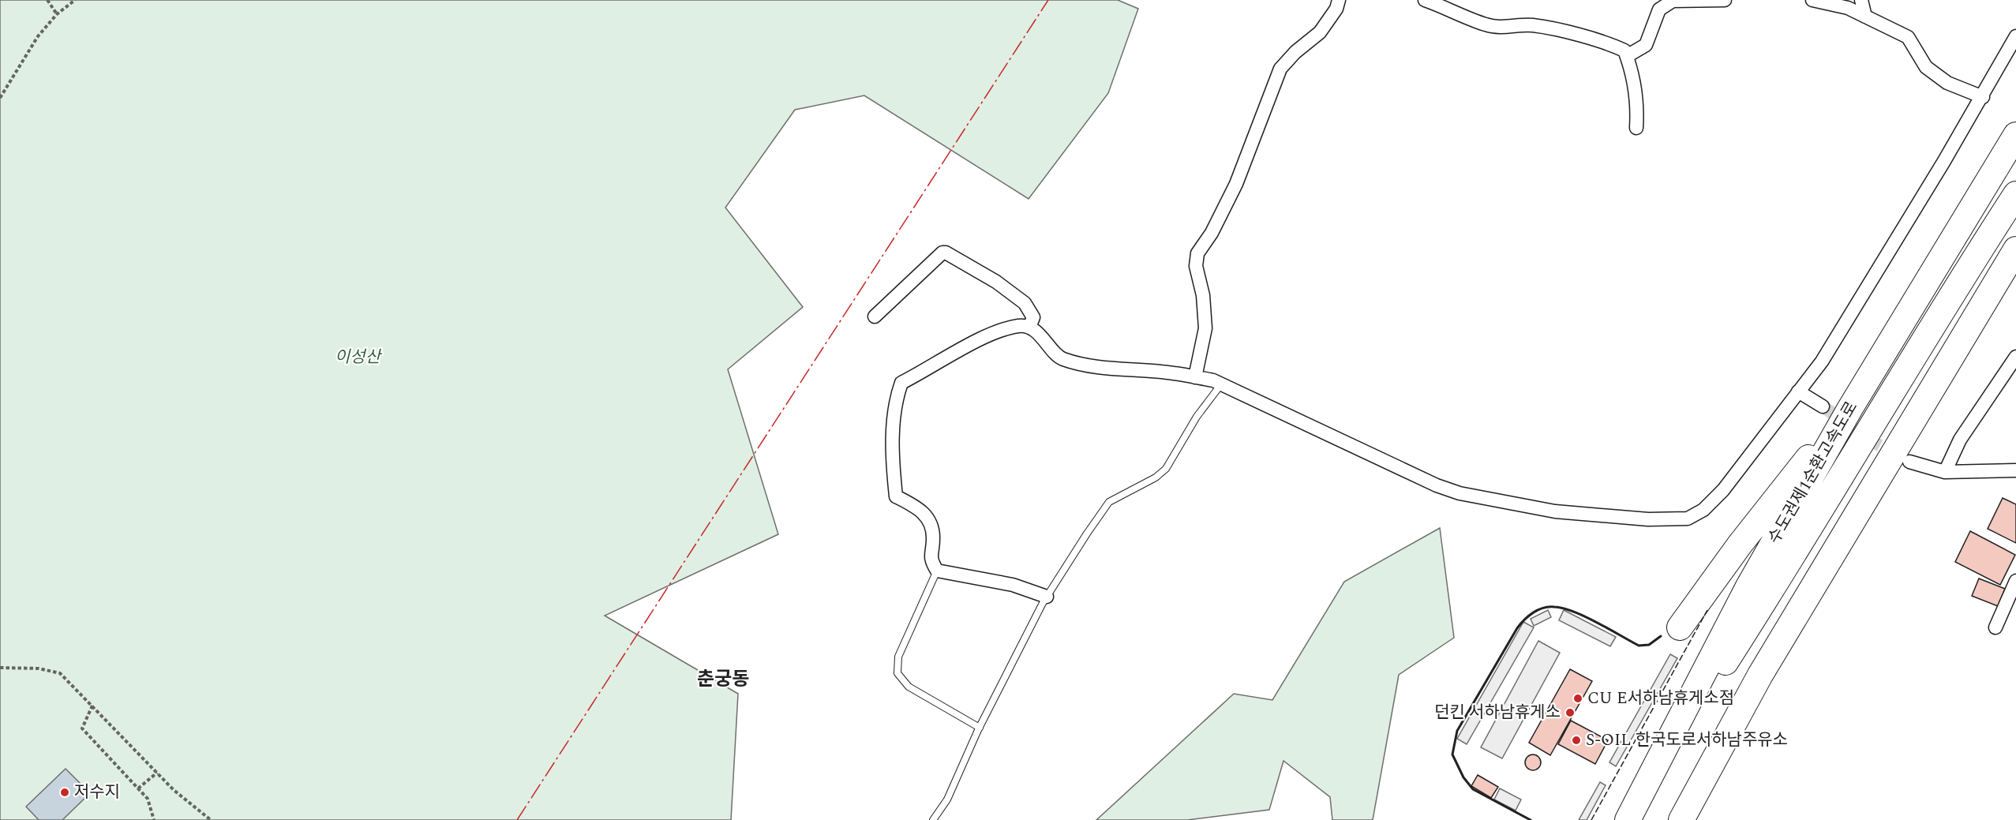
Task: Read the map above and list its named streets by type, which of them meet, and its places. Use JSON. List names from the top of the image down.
{
  "streets": {
    "highway": ["수도권제1순환고속도로"]
  },
  "districts": ["춘궁동"],
  "parks": ["이성산"],
  "places": [
    "CU E서하남휴게소점",
    "던킨 서하남휴게소",
    "S-OIL 한국도로서하남주유소",
    "저수지"
  ]
}
